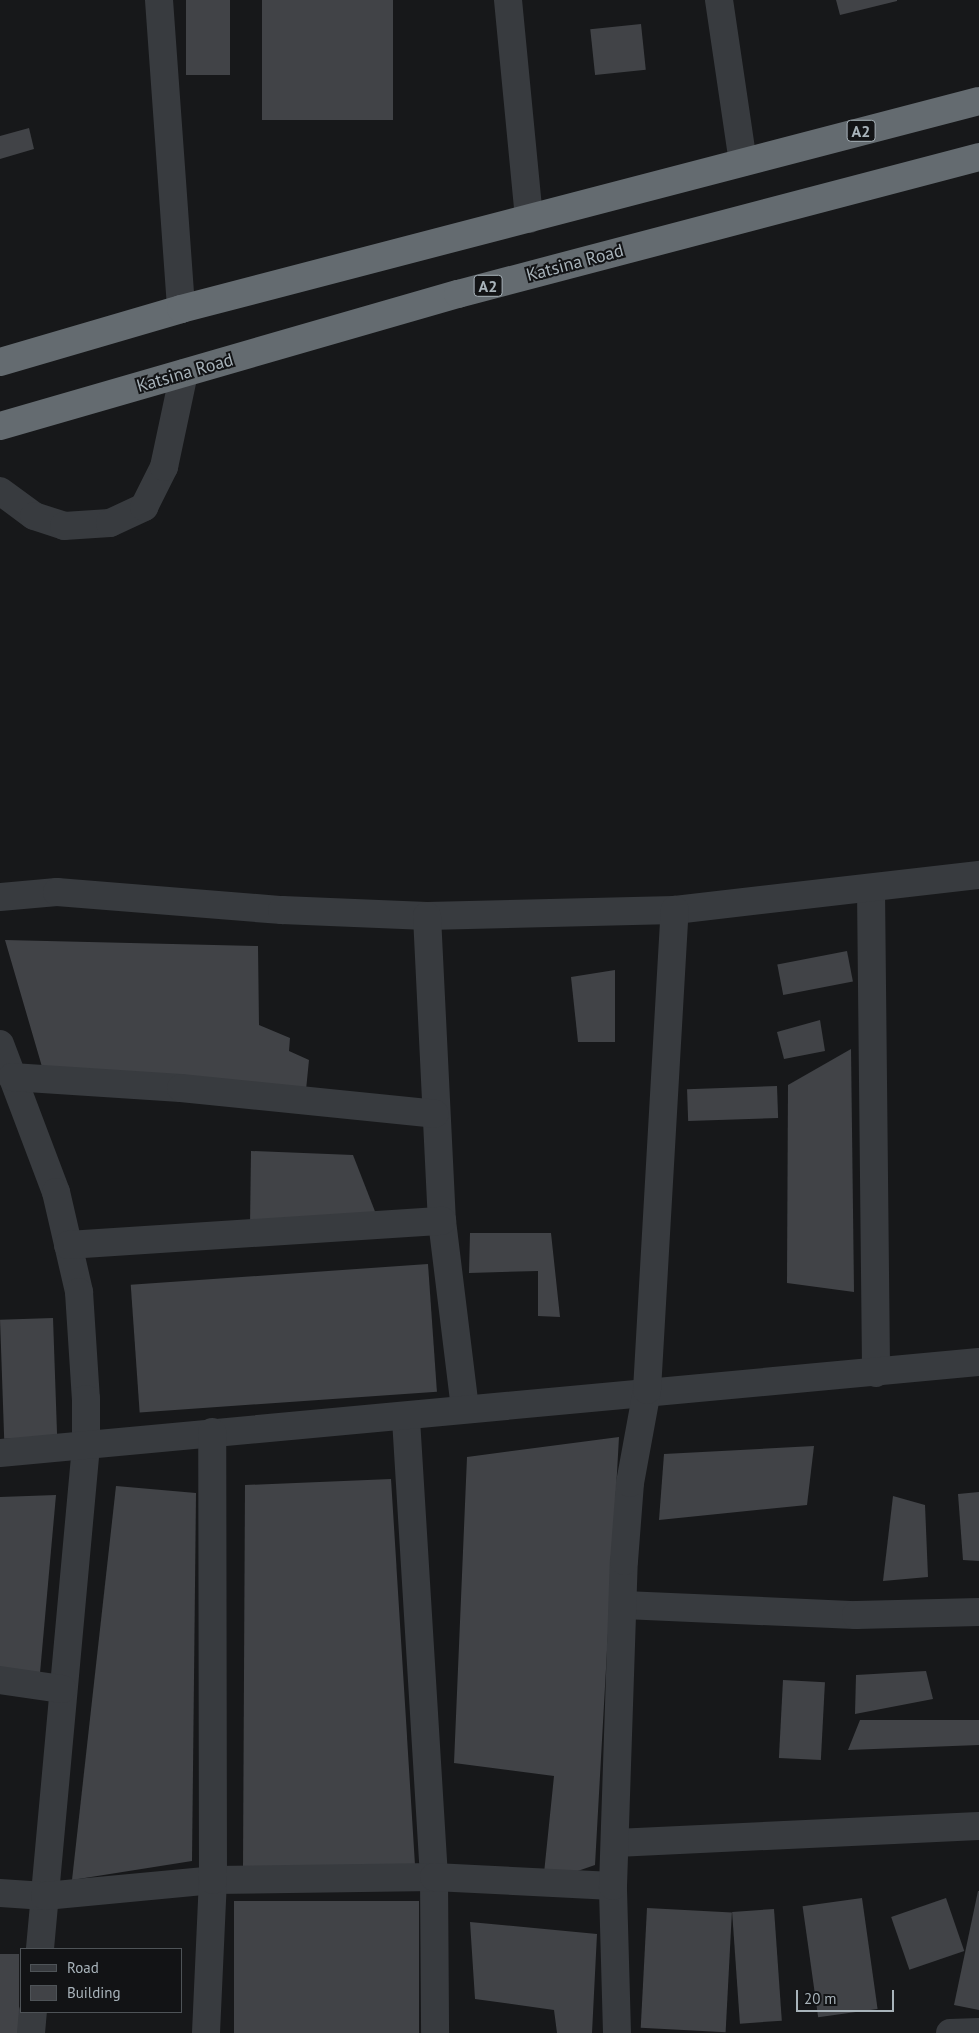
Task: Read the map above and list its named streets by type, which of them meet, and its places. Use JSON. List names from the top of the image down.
{
  "streets": {
    "highway": ["A2", "Katsina Road"]
  },
  "legend": ["Road", "Building"],
  "scale_bar": "20 m"
}
